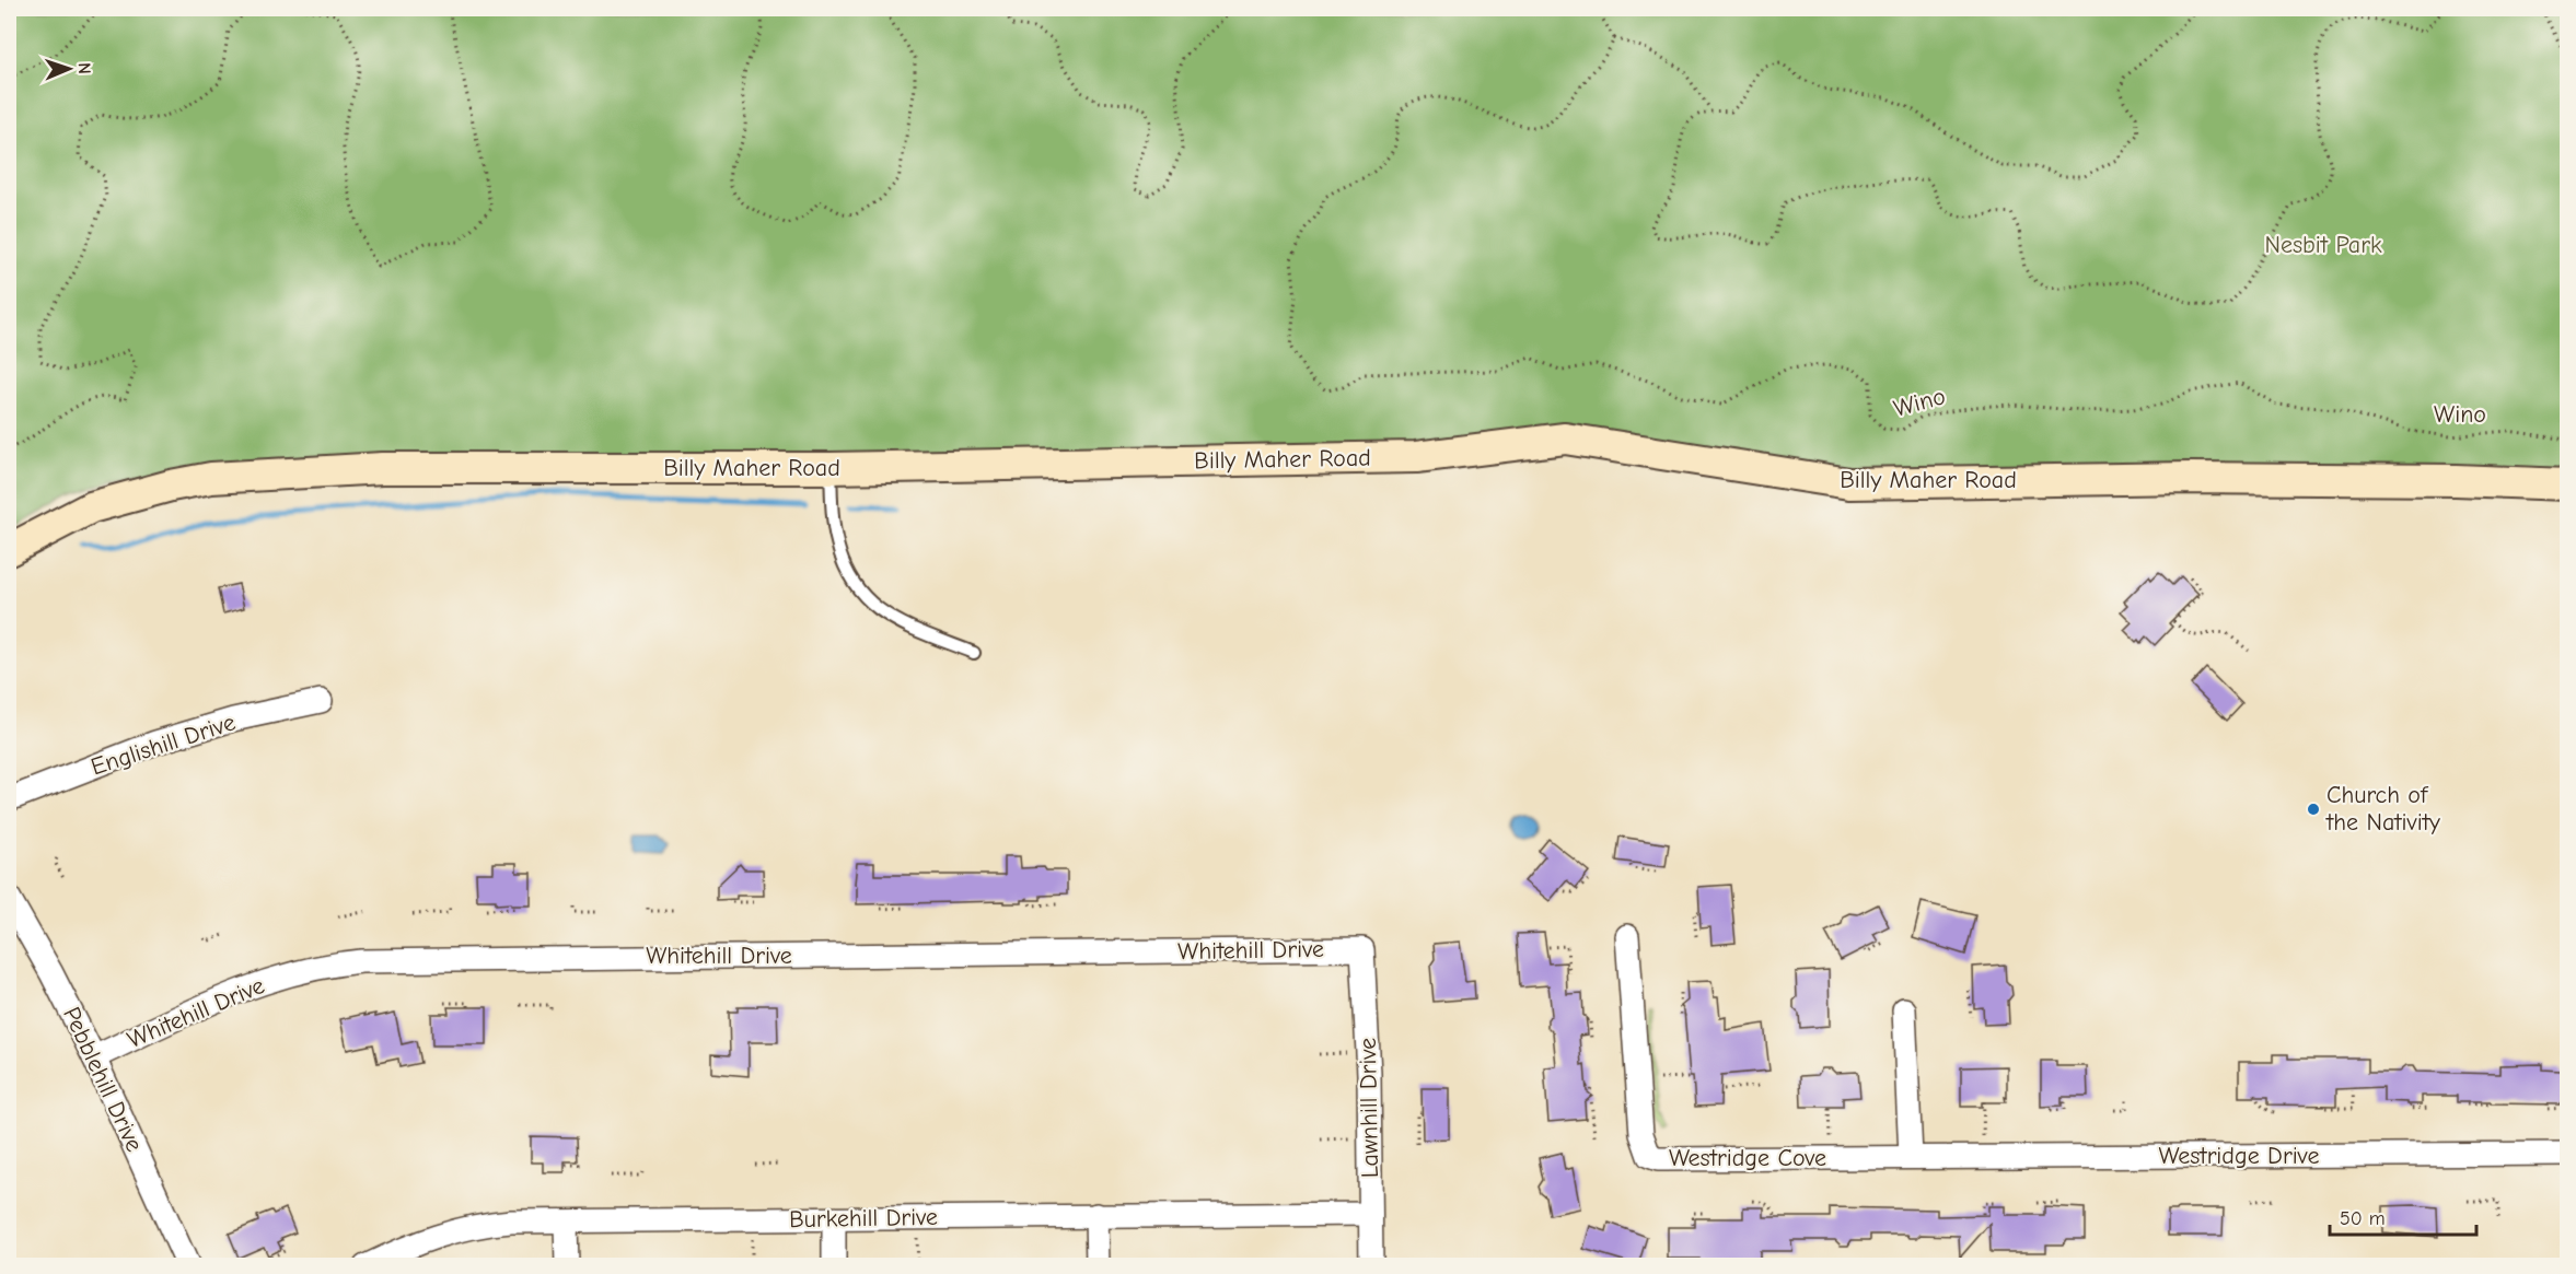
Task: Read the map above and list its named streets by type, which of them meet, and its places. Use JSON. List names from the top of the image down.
{
  "streets": {
    "main road": ["Billy Maher Road"],
    "street": [
      "Englishill Drive",
      "Whitehill Drive",
      "Pebblehill Drive",
      "Lawnhill Drive",
      "Westridge Drive",
      "Westridge Cove",
      "Burkehill Drive"
    ],
    "path": ["Wino"]
  },
  "crossings": [
    ["Whitehill Drive", "Pebblehill Drive"],
    ["Whitehill Drive", "Lawnhill Drive"],
    ["Lawnhill Drive", "Burkehill Drive"],
    ["Westridge Drive", "Westridge Cove"]
  ],
  "parks": ["Nesbit Park"],
  "places": ["Church of the Nativity"],
  "scale_bar": "50 m",
  "north": "right"
}
